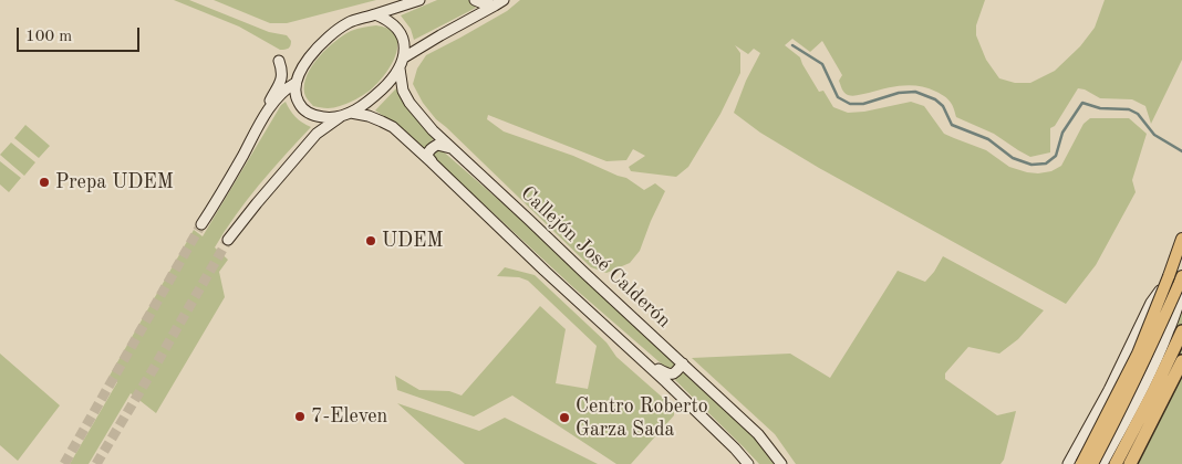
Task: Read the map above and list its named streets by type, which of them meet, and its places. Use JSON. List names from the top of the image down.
{
  "streets": {
    "main road": ["Callejón José Calderón"]
  },
  "places": [
    "Prepa UDEM",
    "UDEM",
    "7-Eleven",
    "Centro Roberto Garza Sada"
  ],
  "scale_bar": "100 m"
}
